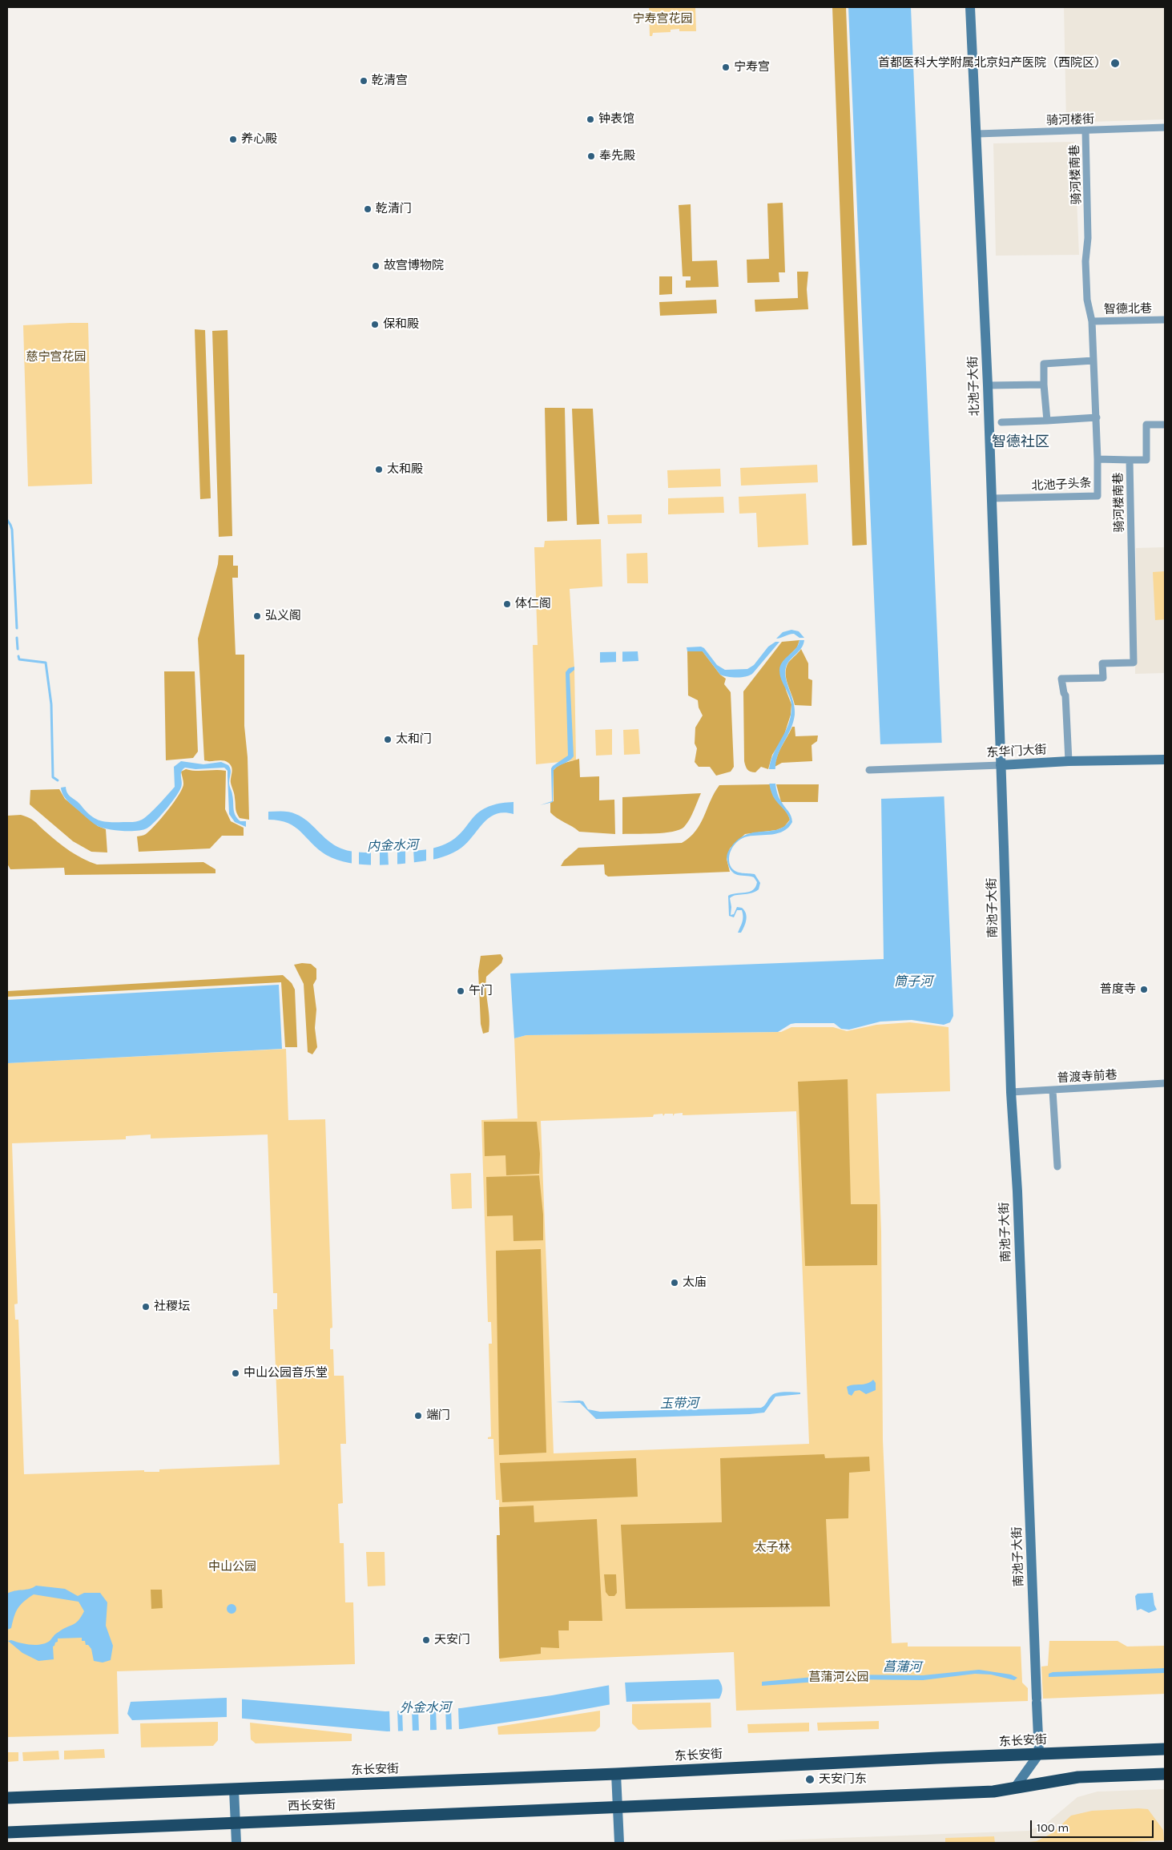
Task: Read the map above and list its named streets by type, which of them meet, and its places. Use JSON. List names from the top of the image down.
{
  "streets": {
    "highway": ["东长安街", "西长安街"],
    "street": [
      "骑河楼街",
      "骑河楼南巷",
      "智德北巷",
      "北池子大街",
      "北池子头条",
      "东华门大街",
      "南池子大街",
      "普渡寺前巷"
    ]
  },
  "crossings": [
    ["骑河楼街", "骑河楼南巷"],
    ["骑河楼街", "北池子大街"],
    ["骑河楼南巷", "智德北巷"],
    ["骑河楼南巷", "北池子头条"],
    ["骑河楼南巷", "东华门大街"],
    ["北池子大街", "北池子头条"],
    ["北池子大街", "东华门大街"],
    ["北池子大街", "南池子大街"],
    ["东华门大街", "南池子大街"],
    ["南池子大街", "普渡寺前巷"],
    ["南池子大街", "东长安街"]
  ],
  "districts": ["智德社区"],
  "water": [
    "内金水河",
    "筒子河",
    "玉带河",
    "菖蒲河",
    "外金水河"
  ],
  "parks": [
    "宁寿宫花园",
    "慈宁宫花园",
    "太子林",
    "中山公园",
    "菖蒲河公园"
  ],
  "places": [
    "首都医科大学附属北京妇产医院（西院区）",
    "宁寿宫",
    "乾清宫",
    "钟表馆",
    "养心殿",
    "奉先殿",
    "乾清门",
    "故宫博物院",
    "保和殿",
    "太和殿",
    "体仁阁",
    "弘义阁",
    "太和门",
    "普度寺",
    "午门",
    "太庙",
    "社稷坛",
    "中山公园音乐堂",
    "端门",
    "天安门",
    "天安门东"
  ],
  "scale_bar": "100 m"
}
